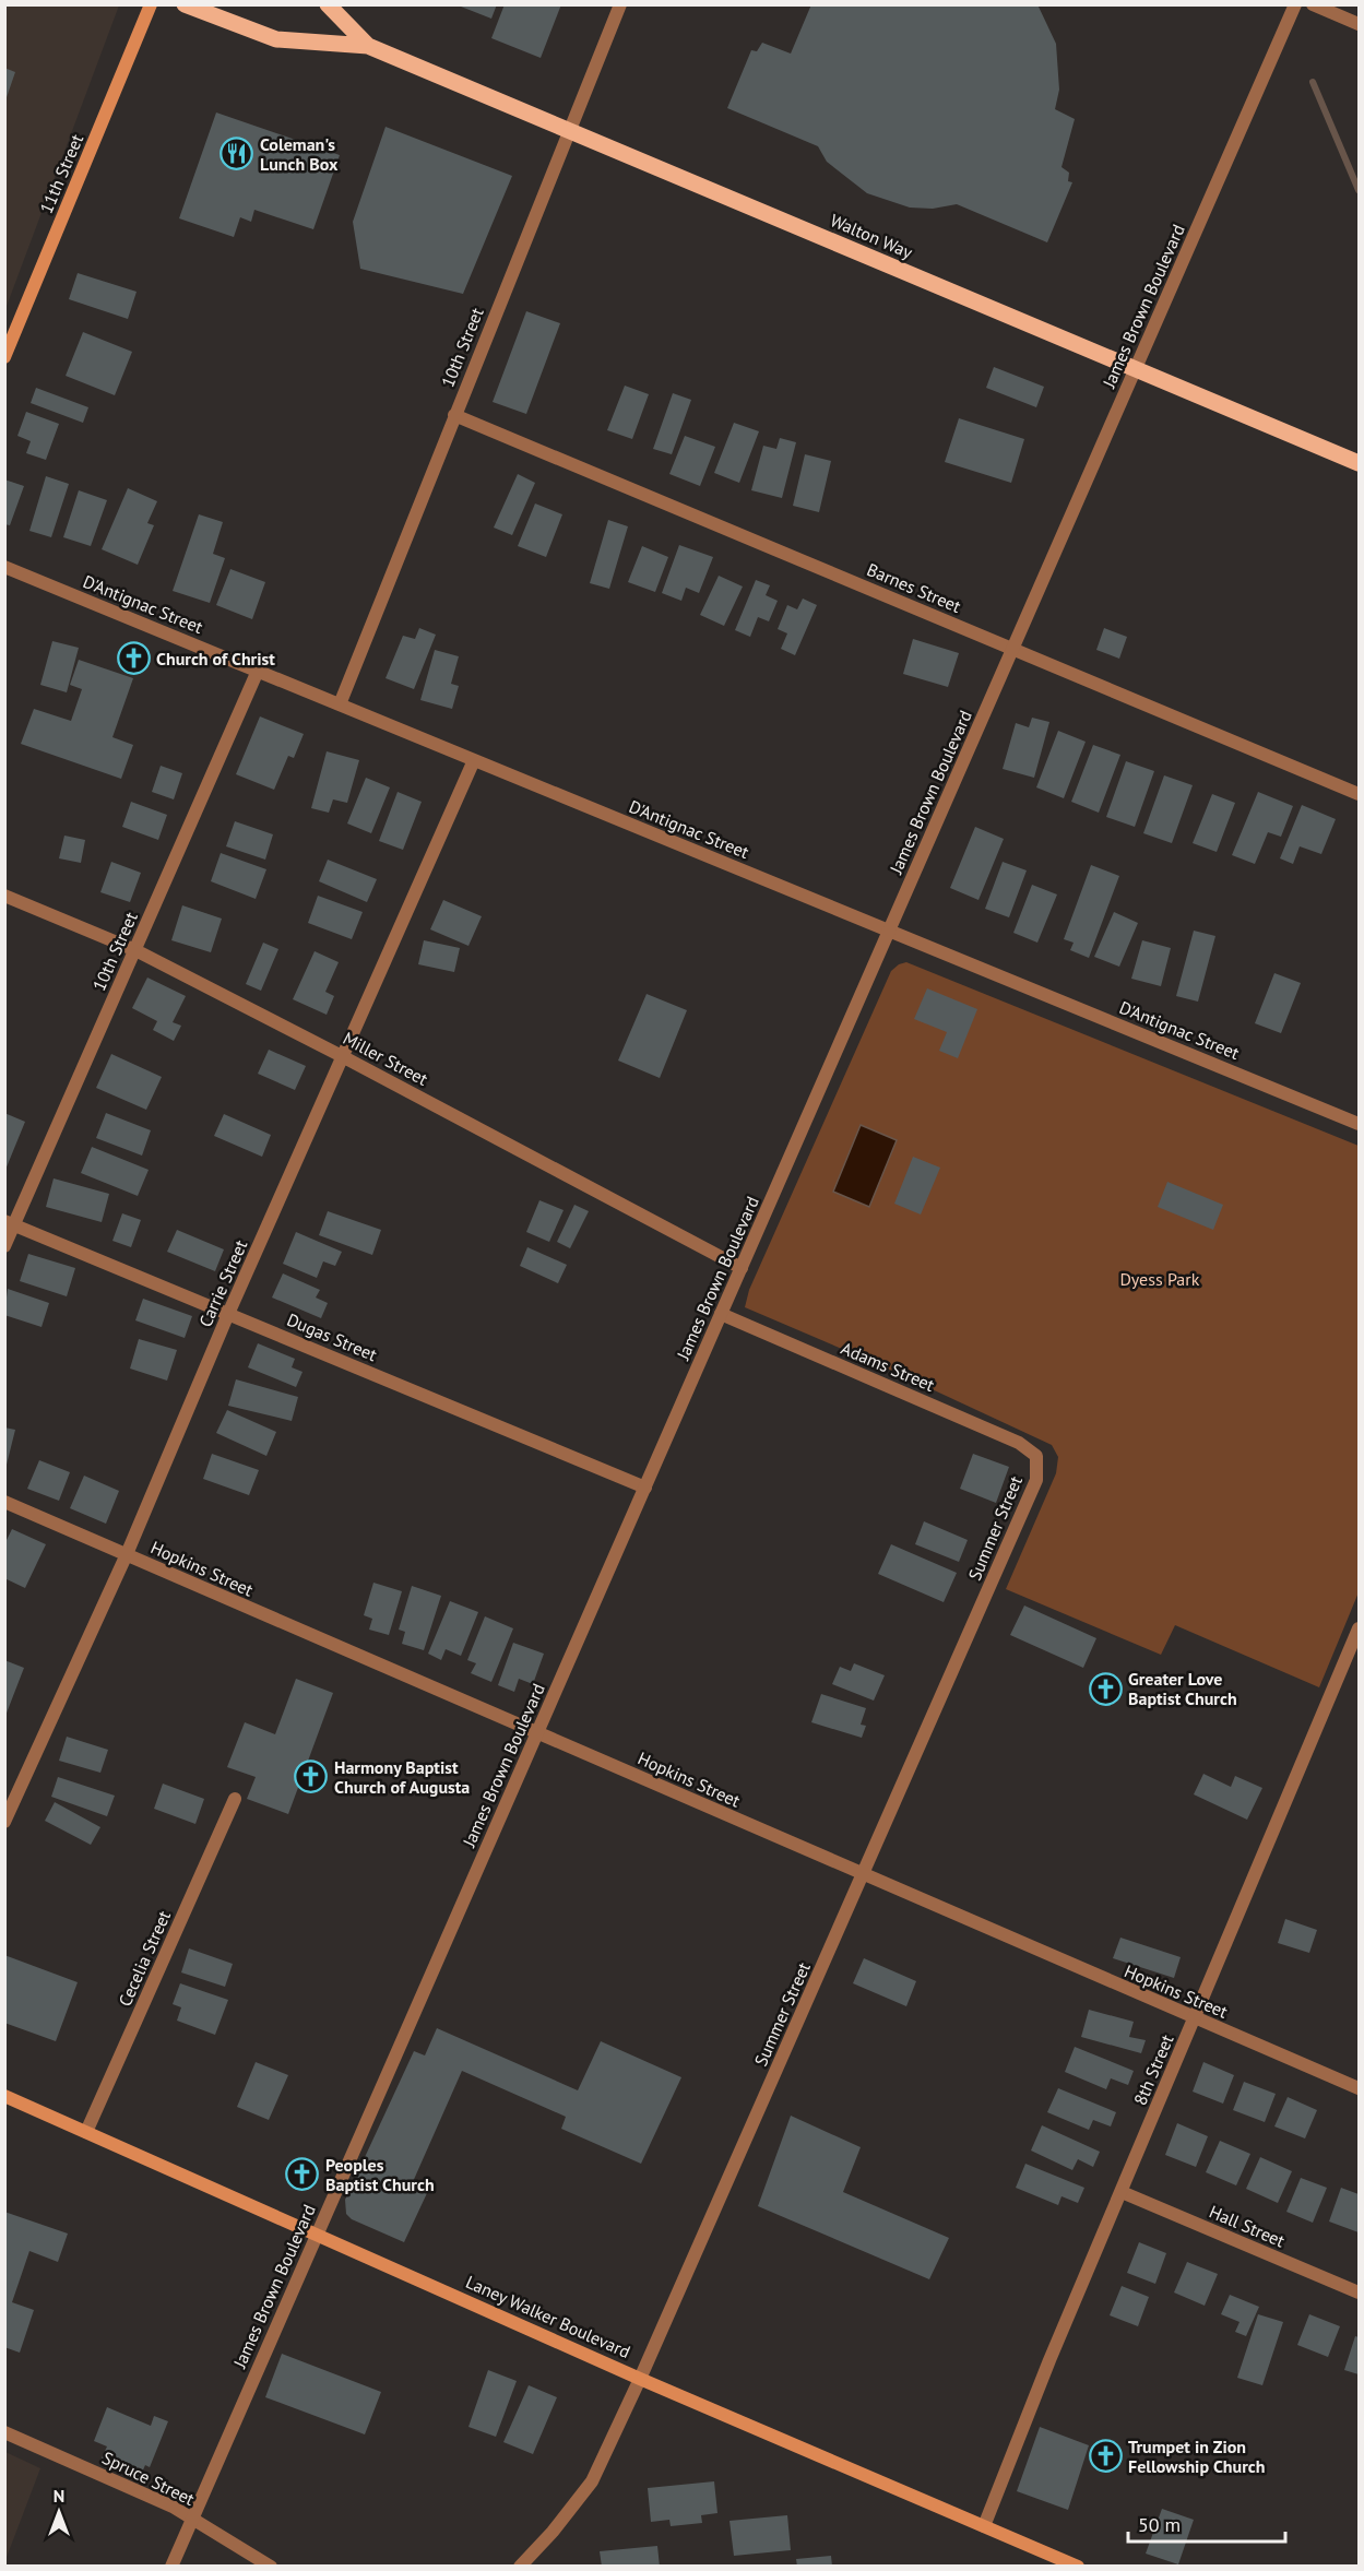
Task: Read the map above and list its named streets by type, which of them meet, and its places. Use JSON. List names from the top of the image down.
{
  "streets": {
    "main road": ["11th Street", "Walton Way", "Laney Walker Boulevard"],
    "street": [
      "James Brown Boulevard",
      "10th Street",
      "Barnes Street",
      "D'Antignac Street",
      "Miller Street",
      "Carrie Street",
      "Dugas Street",
      "Adams Street",
      "Summer Street",
      "Hopkins Street",
      "Cecelia Street",
      "8th Street",
      "Hall Street",
      "Spruce Street"
    ]
  },
  "crossings": [
    ["Walton Way", "James Brown Boulevard"],
    ["Walton Way", "10th Street"],
    ["James Brown Boulevard", "Barnes Street"],
    ["James Brown Boulevard", "D'Antignac Street"],
    ["James Brown Boulevard", "Miller Street"],
    ["James Brown Boulevard", "Dugas Street"],
    ["James Brown Boulevard", "Adams Street"],
    ["James Brown Boulevard", "Hopkins Street"],
    ["James Brown Boulevard", "Laney Walker Boulevard"],
    ["James Brown Boulevard", "Spruce Street"],
    ["10th Street", "Barnes Street"],
    ["10th Street", "D'Antignac Street"],
    ["10th Street", "Miller Street"],
    ["10th Street", "Dugas Street"],
    ["D'Antignac Street", "Carrie Street"],
    ["Miller Street", "Carrie Street"],
    ["Carrie Street", "Dugas Street"],
    ["Carrie Street", "Hopkins Street"],
    ["Adams Street", "Summer Street"],
    ["Summer Street", "Hopkins Street"],
    ["Summer Street", "Laney Walker Boulevard"],
    ["Hopkins Street", "8th Street"],
    ["Cecelia Street", "Laney Walker Boulevard"],
    ["8th Street", "Hall Street"],
    ["8th Street", "Laney Walker Boulevard"]
  ],
  "parks": ["Dyess Park"],
  "places": {
    "restaurant": ["Coleman's Lunch Box"],
    "church": [
      "Church of Christ",
      "Greater Love Baptist Church",
      "Harmony Baptist Church of Augusta",
      "Peoples Baptist Church",
      "Trumpet in Zion Fellowship Church"
    ]
  },
  "scale_bar": "50 m",
  "north": "top"
}
